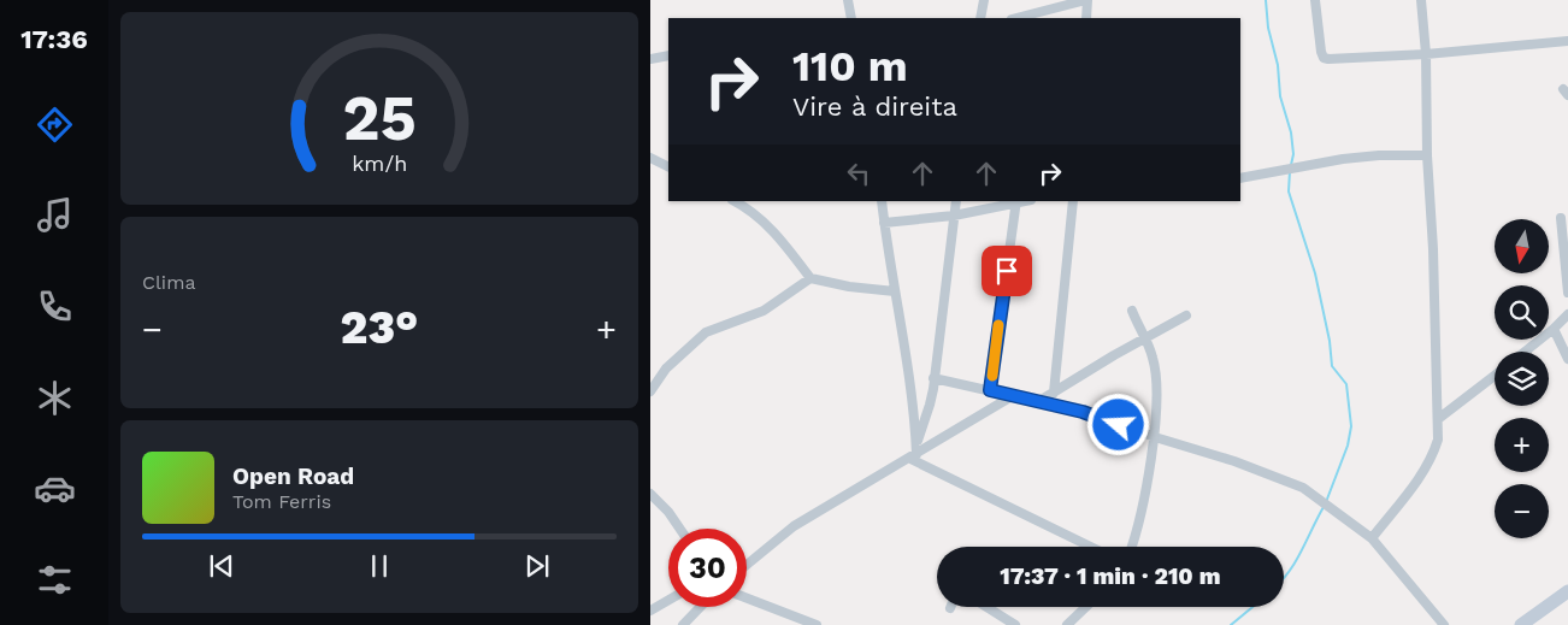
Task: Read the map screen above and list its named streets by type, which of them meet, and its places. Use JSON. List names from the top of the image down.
{
  "north": "bottom",
  "page": {
    "tabs": "17:36",
    "turn": ["110 m", "Vire à direita"],
    "tile": "Clima",
    "map_buttons": ["+", "−"],
    "heat": ["−", "23°", "+"],
    "song": ["Open Road", "Tom Ferris"],
    "limit": "30",
    "trip": "17:37 · 1 min · 210 m",
    "gauge": ["25", "km/h"]
  }
}
